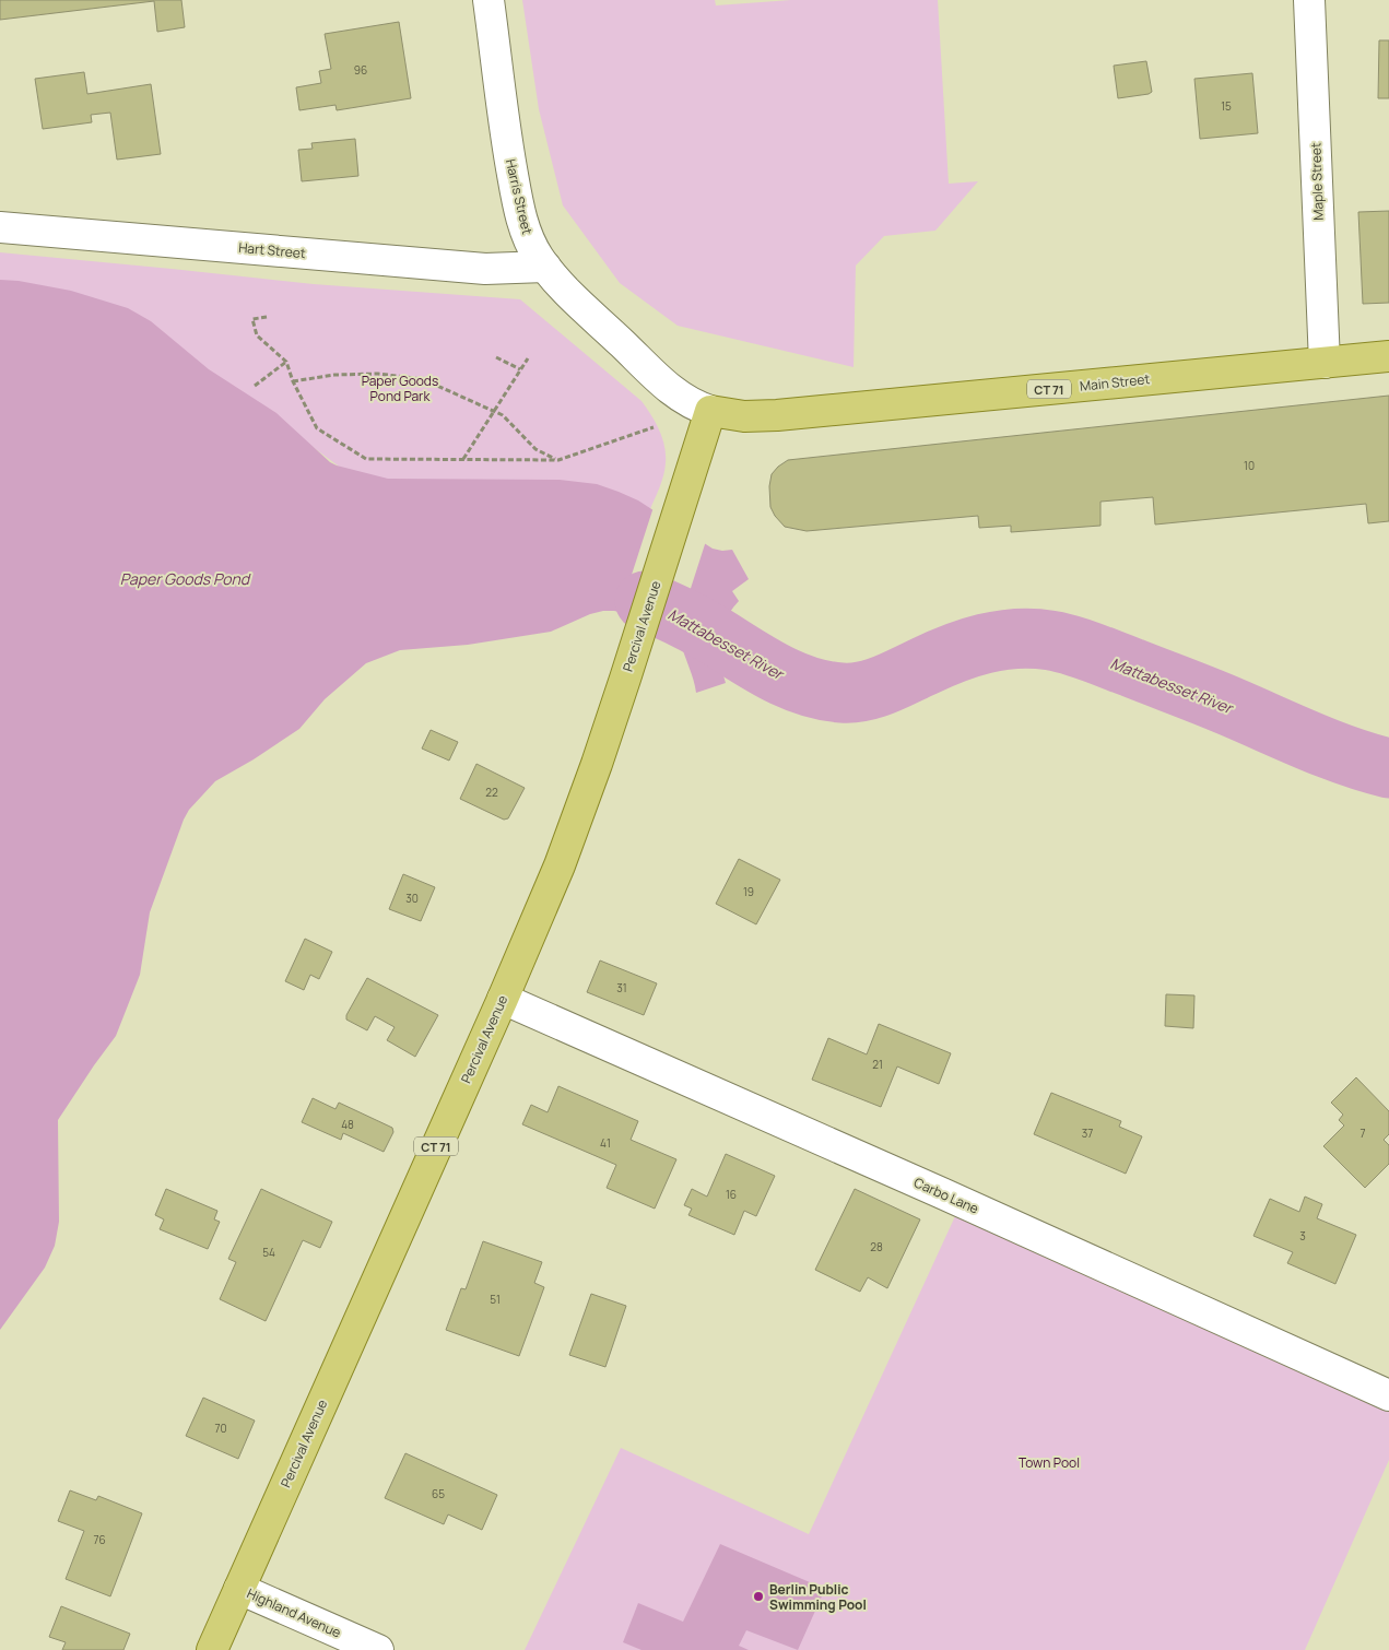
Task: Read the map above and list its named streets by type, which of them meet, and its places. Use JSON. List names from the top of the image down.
{
  "streets": {
    "main road": ["Main Street", "CT 71", "Percival Avenue"],
    "street": [
      "Maple Street",
      "Harris Street",
      "Hart Street",
      "Carbo Lane",
      "Highland Avenue"
    ]
  },
  "crossings": [
    ["Maple Street", "Main Street"],
    ["Harris Street", "Hart Street"],
    ["Harris Street", "Main Street"],
    ["Harris Street", "Percival Avenue"],
    ["Main Street", "Percival Avenue"],
    ["Percival Avenue", "Carbo Lane"],
    ["Percival Avenue", "Highland Avenue"]
  ],
  "water": ["Paper Goods Pond", "Mattabesset River"],
  "parks": ["Paper Goods Pond Park", "Town Pool"],
  "places": ["Berlin Public Swimming Pool"],
  "house_numbers": [
    "96",
    "15",
    "10",
    "22",
    "19",
    "30",
    "31",
    "21",
    "48",
    "37",
    "7",
    "41",
    "16",
    "3",
    "28",
    "54",
    "51",
    "70",
    "65",
    "76"
  ]
}
